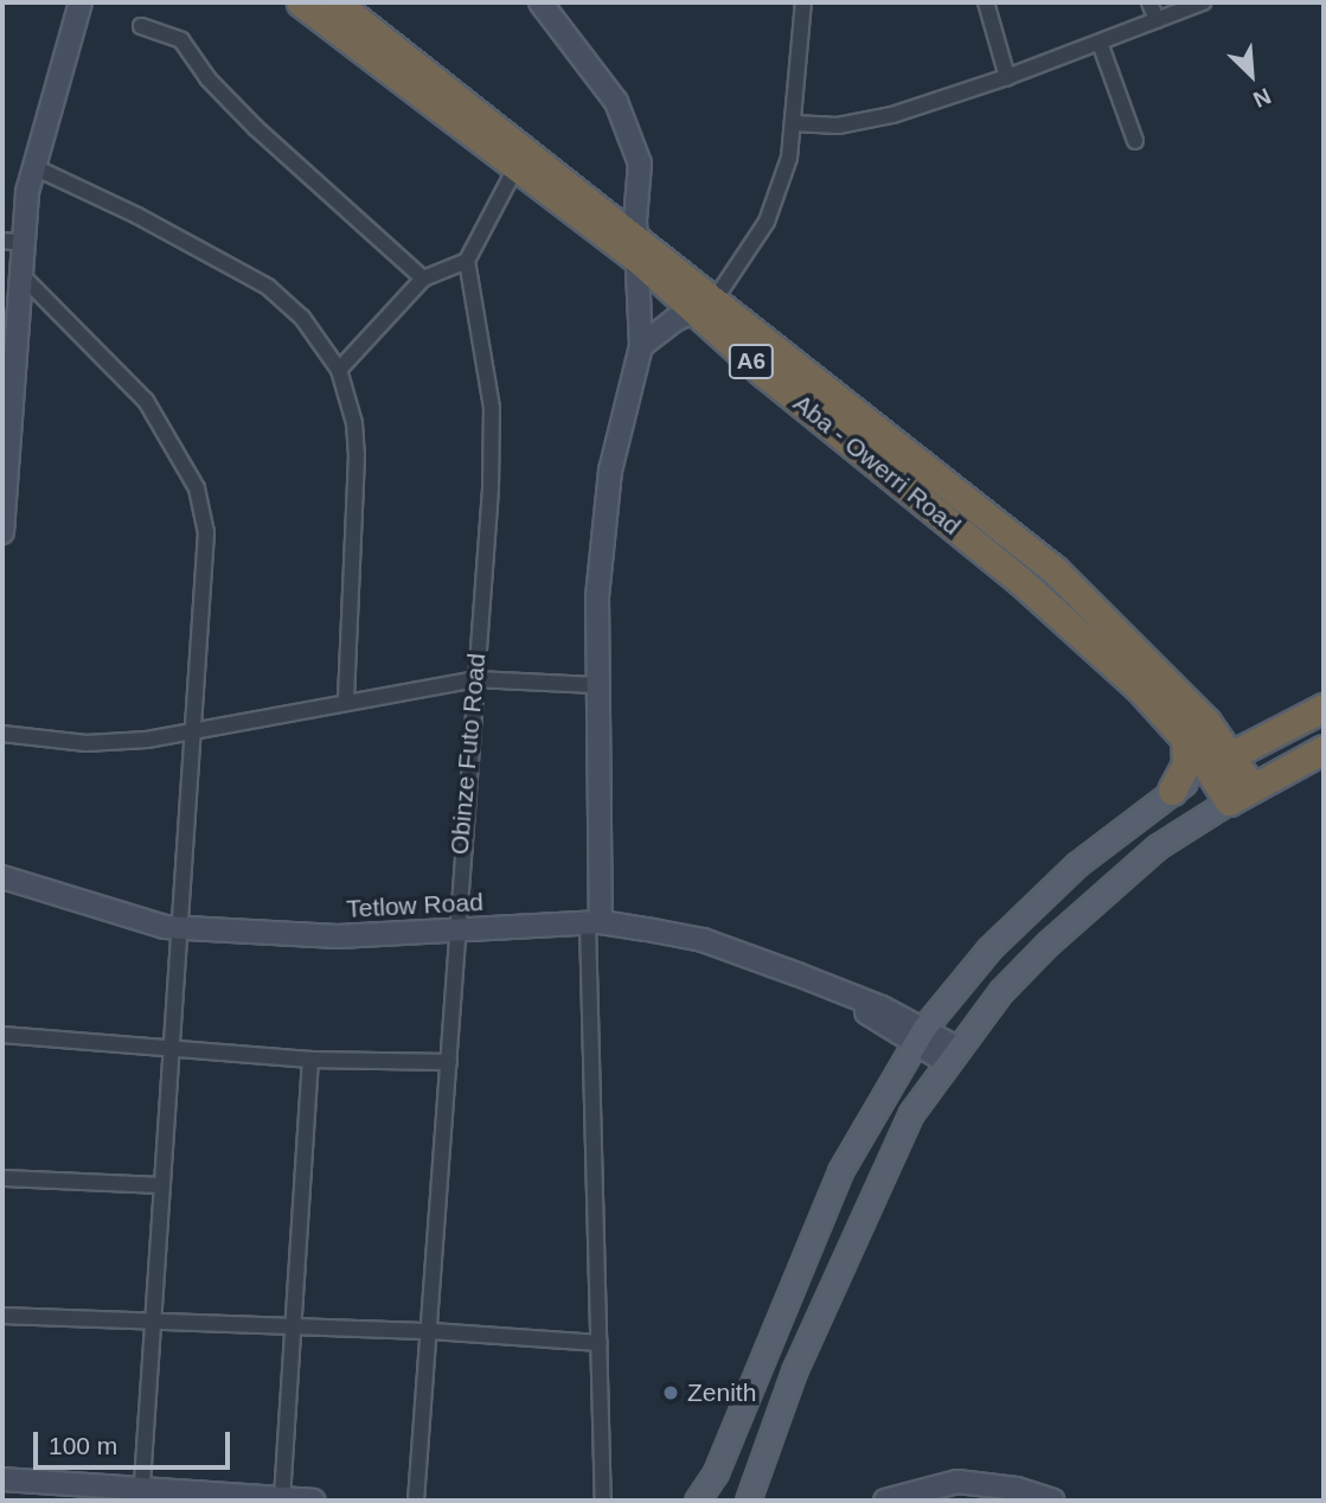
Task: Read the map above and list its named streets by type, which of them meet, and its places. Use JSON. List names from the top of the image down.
{
  "streets": {
    "highway": ["A6", "Aba - Owerri Road"],
    "street": ["Obinze Futo Road", "Tetlow Road"]
  },
  "crossings": [
    ["A6", "Aba - Owerri Road"],
    ["Obinze Futo Road", "Tetlow Road"]
  ],
  "places": ["Zenith"],
  "scale_bar": "100 m",
  "north": "bottom right"
}
